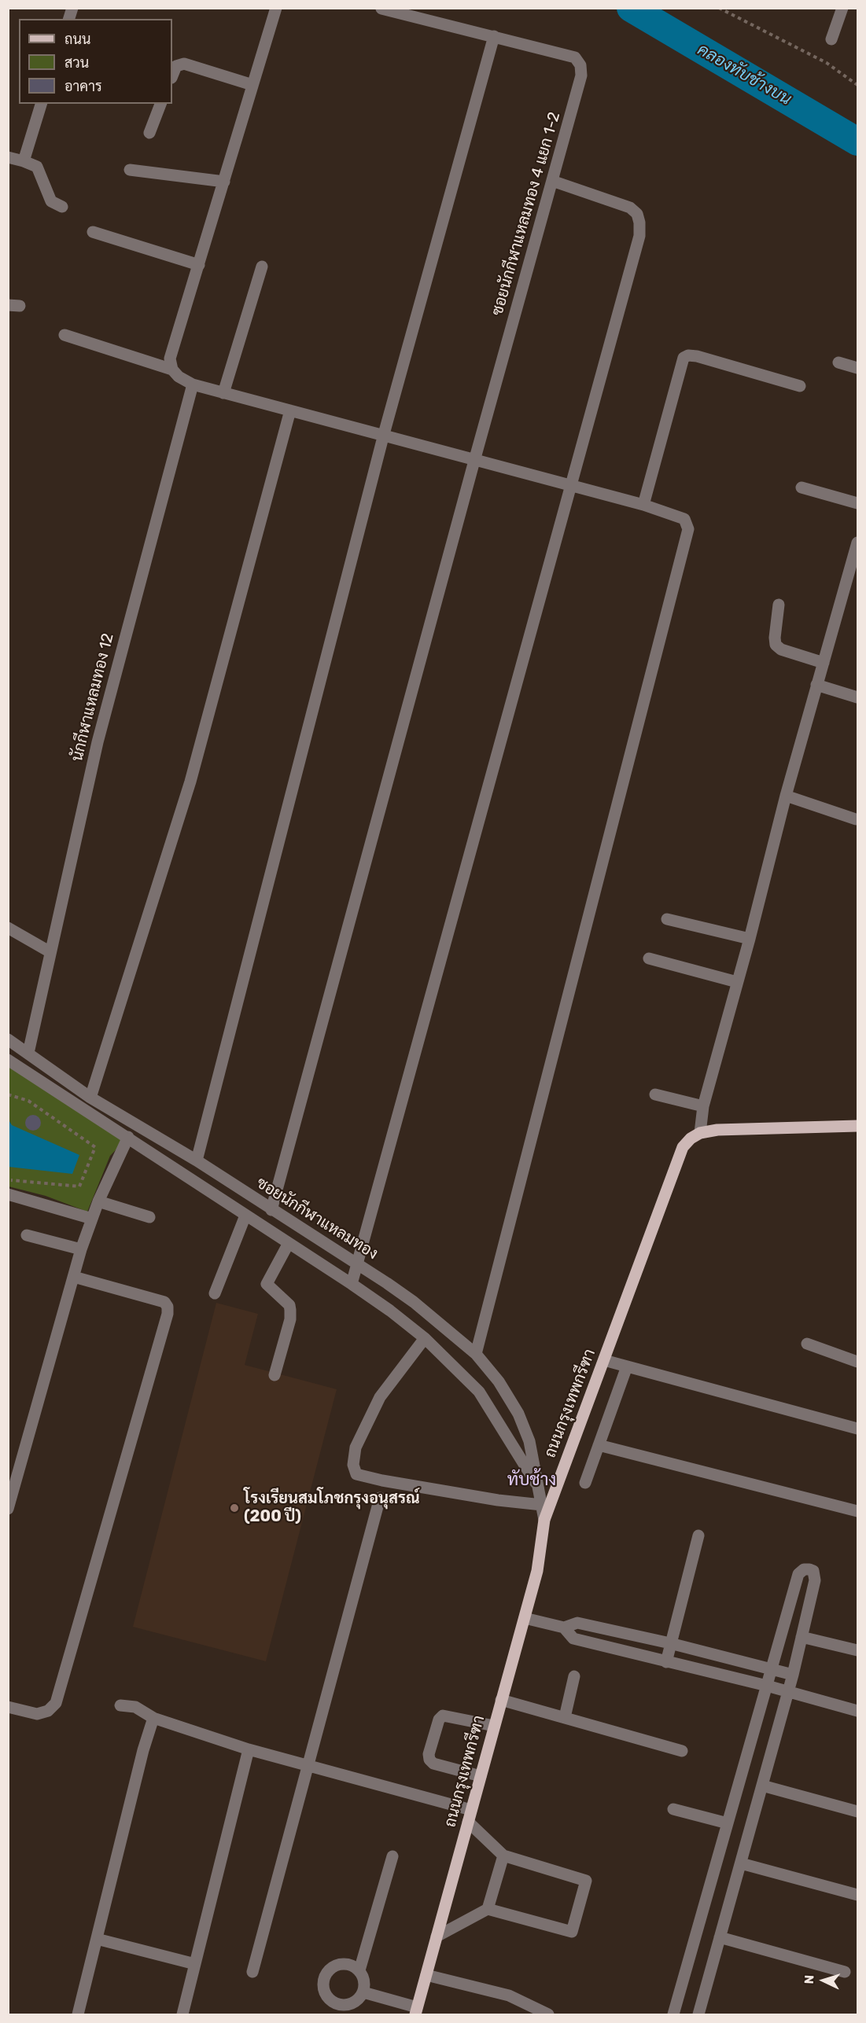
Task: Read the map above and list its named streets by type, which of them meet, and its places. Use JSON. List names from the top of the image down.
{
  "streets": {
    "main road": ["ถนนกรุงเทพกรีฑา"],
    "street": ["ซอยนักกีฬาแหลมทอง 4 แยก 1-2", "นักกีฬาแหลมทอง 12", "ซอยนักกีฬาแหลมทอง"]
  },
  "crossings": [
    ["ซอยนักกีฬาแหลมทอง 4 แยก 1-2", "ซอยนักกีฬาแหลมทอง"],
    ["นักกีฬาแหลมทอง 12", "ซอยนักกีฬาแหลมทอง"],
    ["ซอยนักกีฬาแหลมทอง", "ถนนกรุงเทพกรีฑา"]
  ],
  "districts": ["ทับช้าง"],
  "water": ["คลองทับช้างบน"],
  "places": ["โรงเรียนสมโภชกรุงอนุสรณ์ (200 ปี)"],
  "legend": ["ถนน", "สวน", "อาคาร"],
  "north": "left"
}
